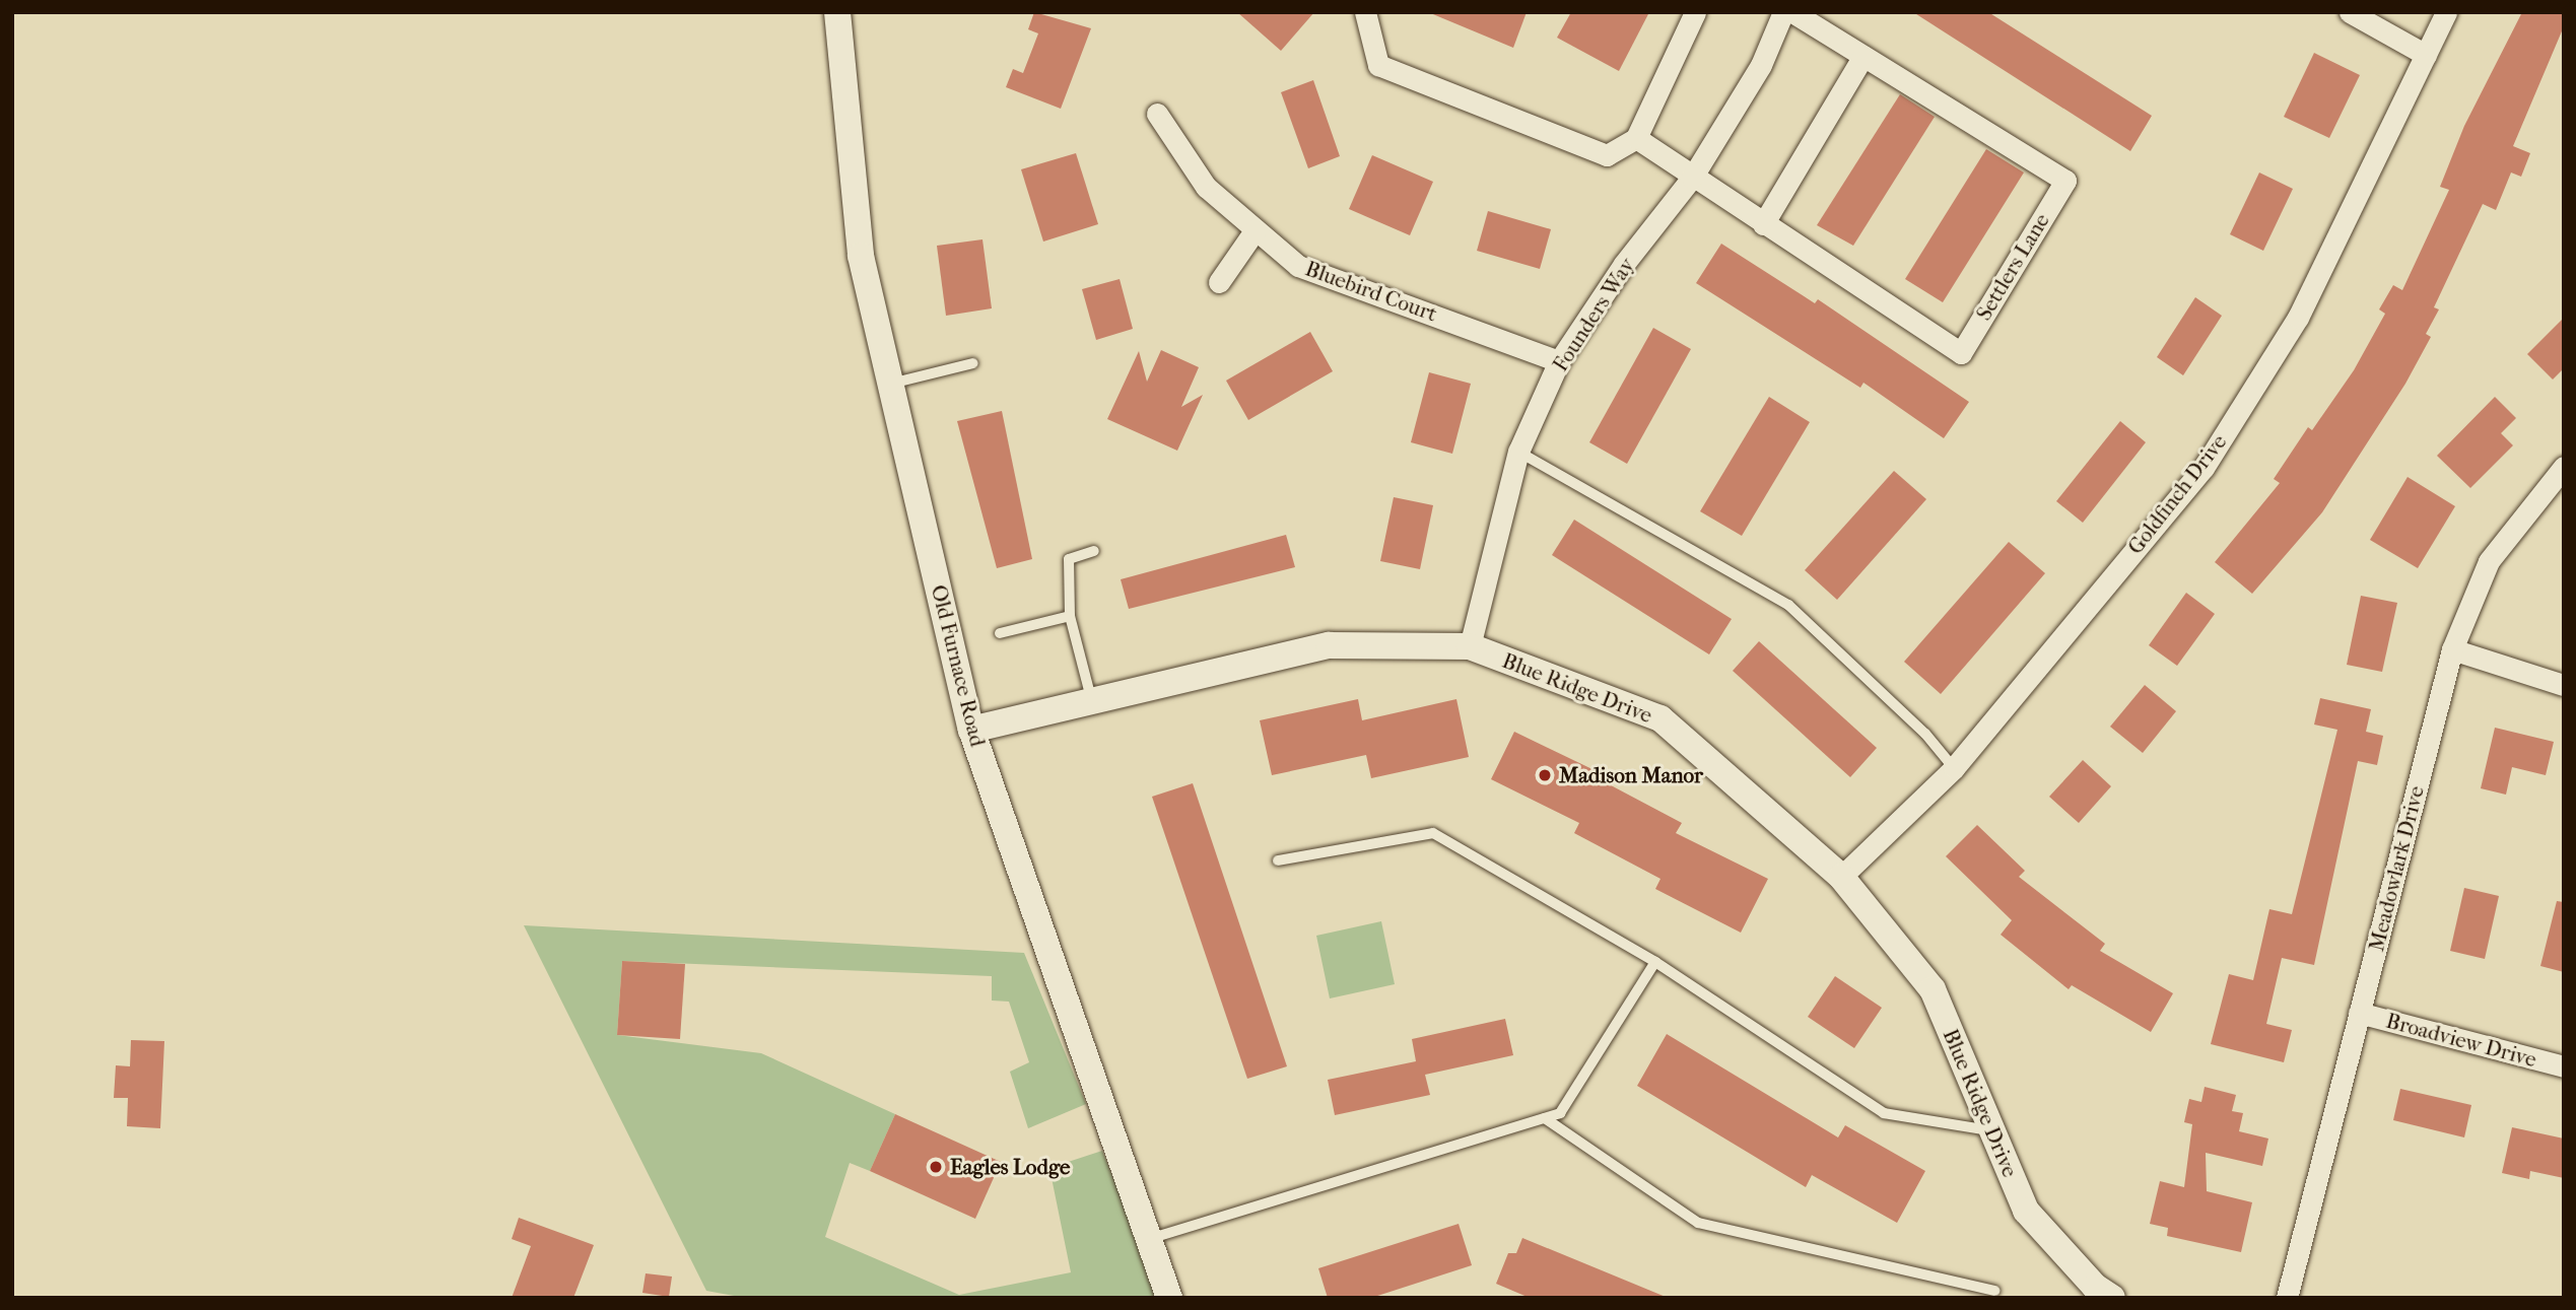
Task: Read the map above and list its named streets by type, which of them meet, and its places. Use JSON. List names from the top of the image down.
{
  "streets": {
    "street": [
      "Settlers Lane",
      "Bluebird Court",
      "Founders Way",
      "Goldfinch Drive",
      "Old Furnace Road",
      "Blue Ridge Drive",
      "Meadowlark Drive",
      "Broadview Drive"
    ]
  },
  "crossings": [
    ["Settlers Lane", "Founders Way"],
    ["Bluebird Court", "Founders Way"],
    ["Founders Way", "Blue Ridge Drive"],
    ["Goldfinch Drive", "Blue Ridge Drive"],
    ["Old Furnace Road", "Blue Ridge Drive"],
    ["Meadowlark Drive", "Broadview Drive"]
  ],
  "places": ["Madison Manor", "Eagles Lodge"]
}
